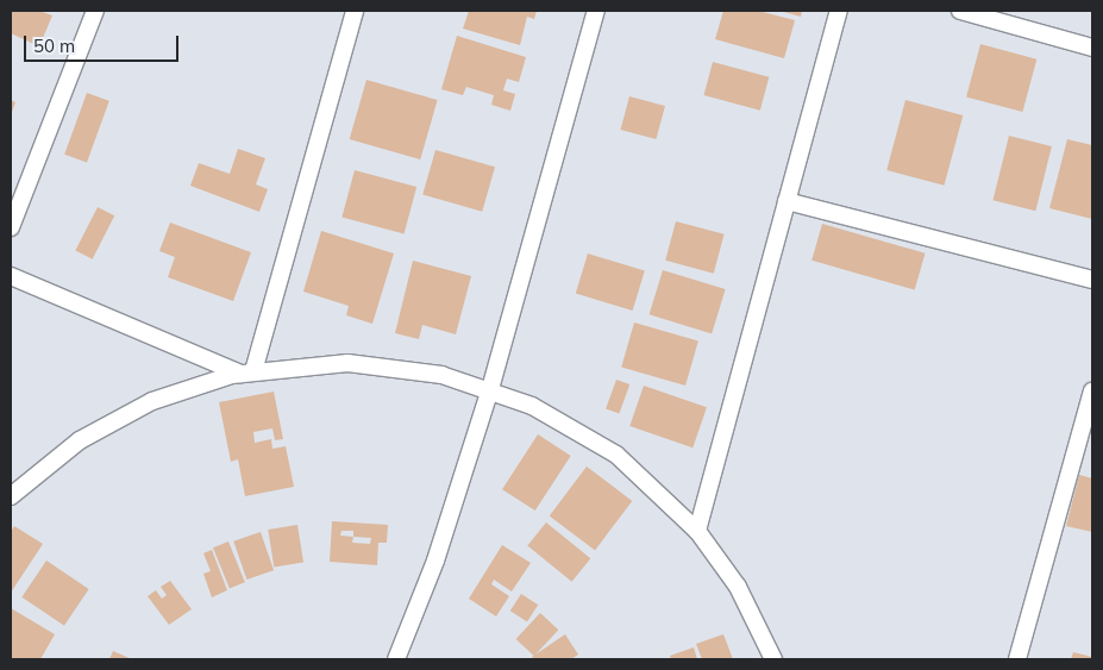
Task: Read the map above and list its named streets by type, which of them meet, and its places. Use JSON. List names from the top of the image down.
{
  "scale_bar": "50 m"
}
